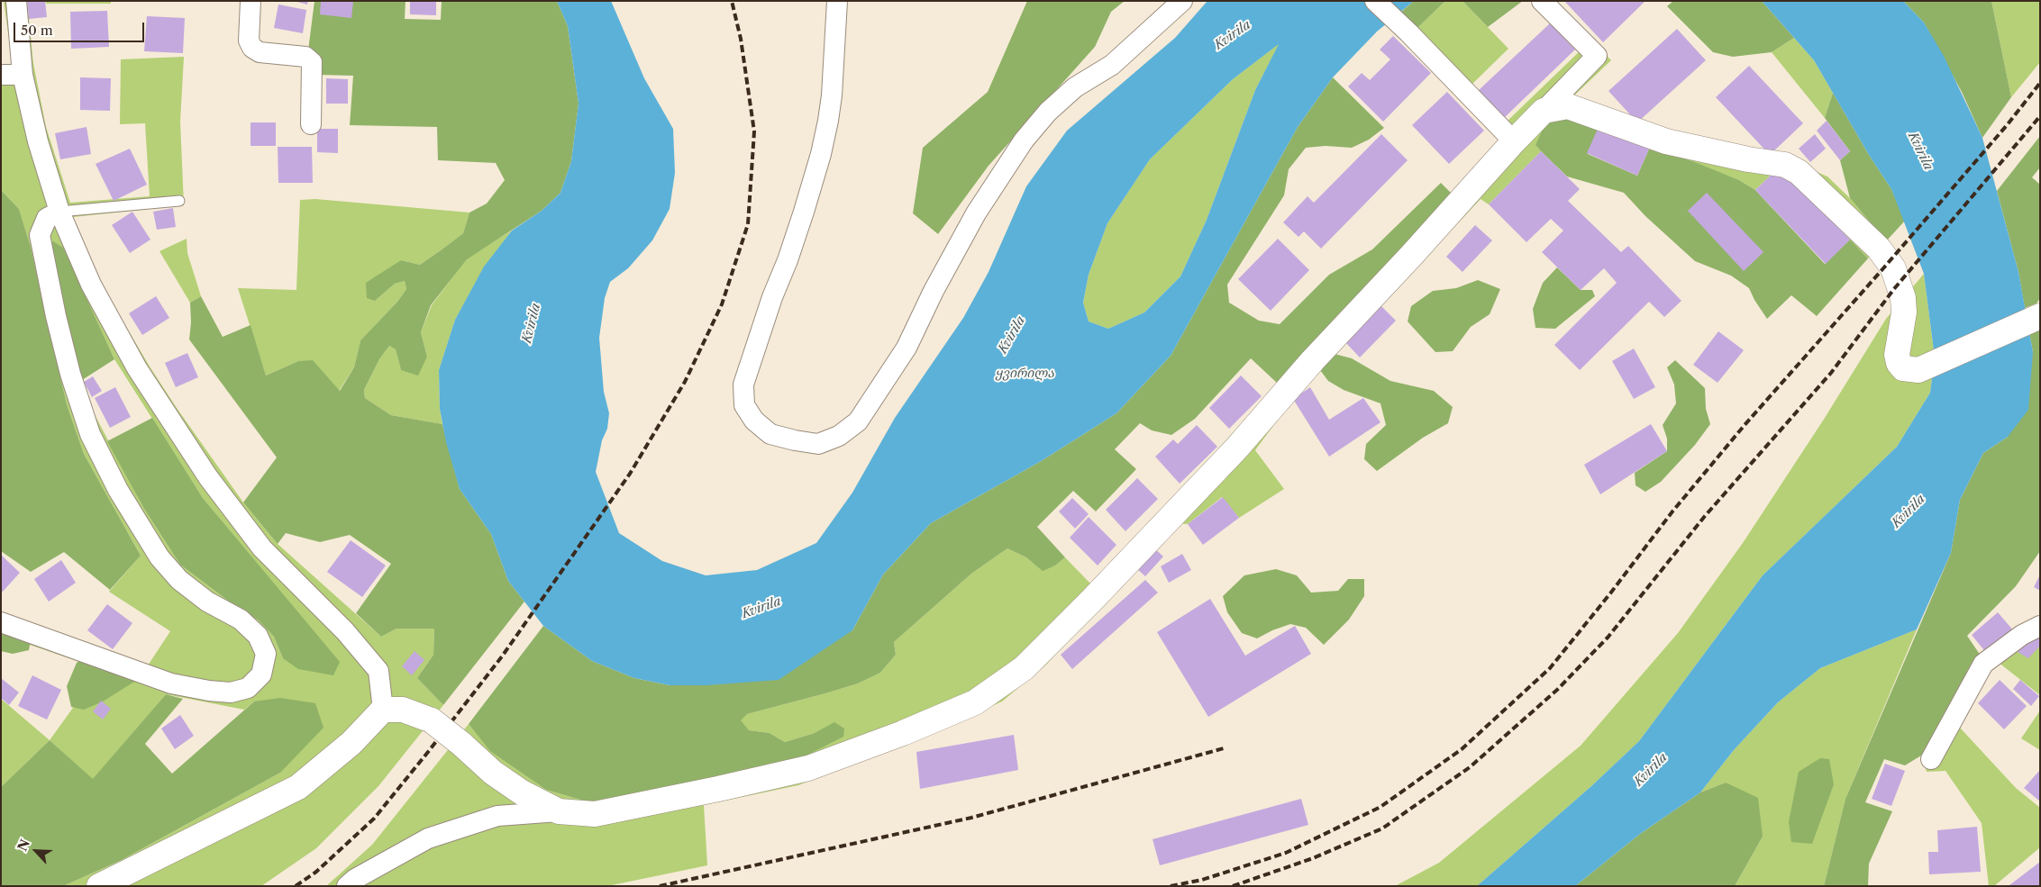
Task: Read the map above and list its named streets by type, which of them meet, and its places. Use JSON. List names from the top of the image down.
{
  "water": ["Kvirila", "ყვირილა"],
  "scale_bar": "50 m",
  "north": "top left"
}
